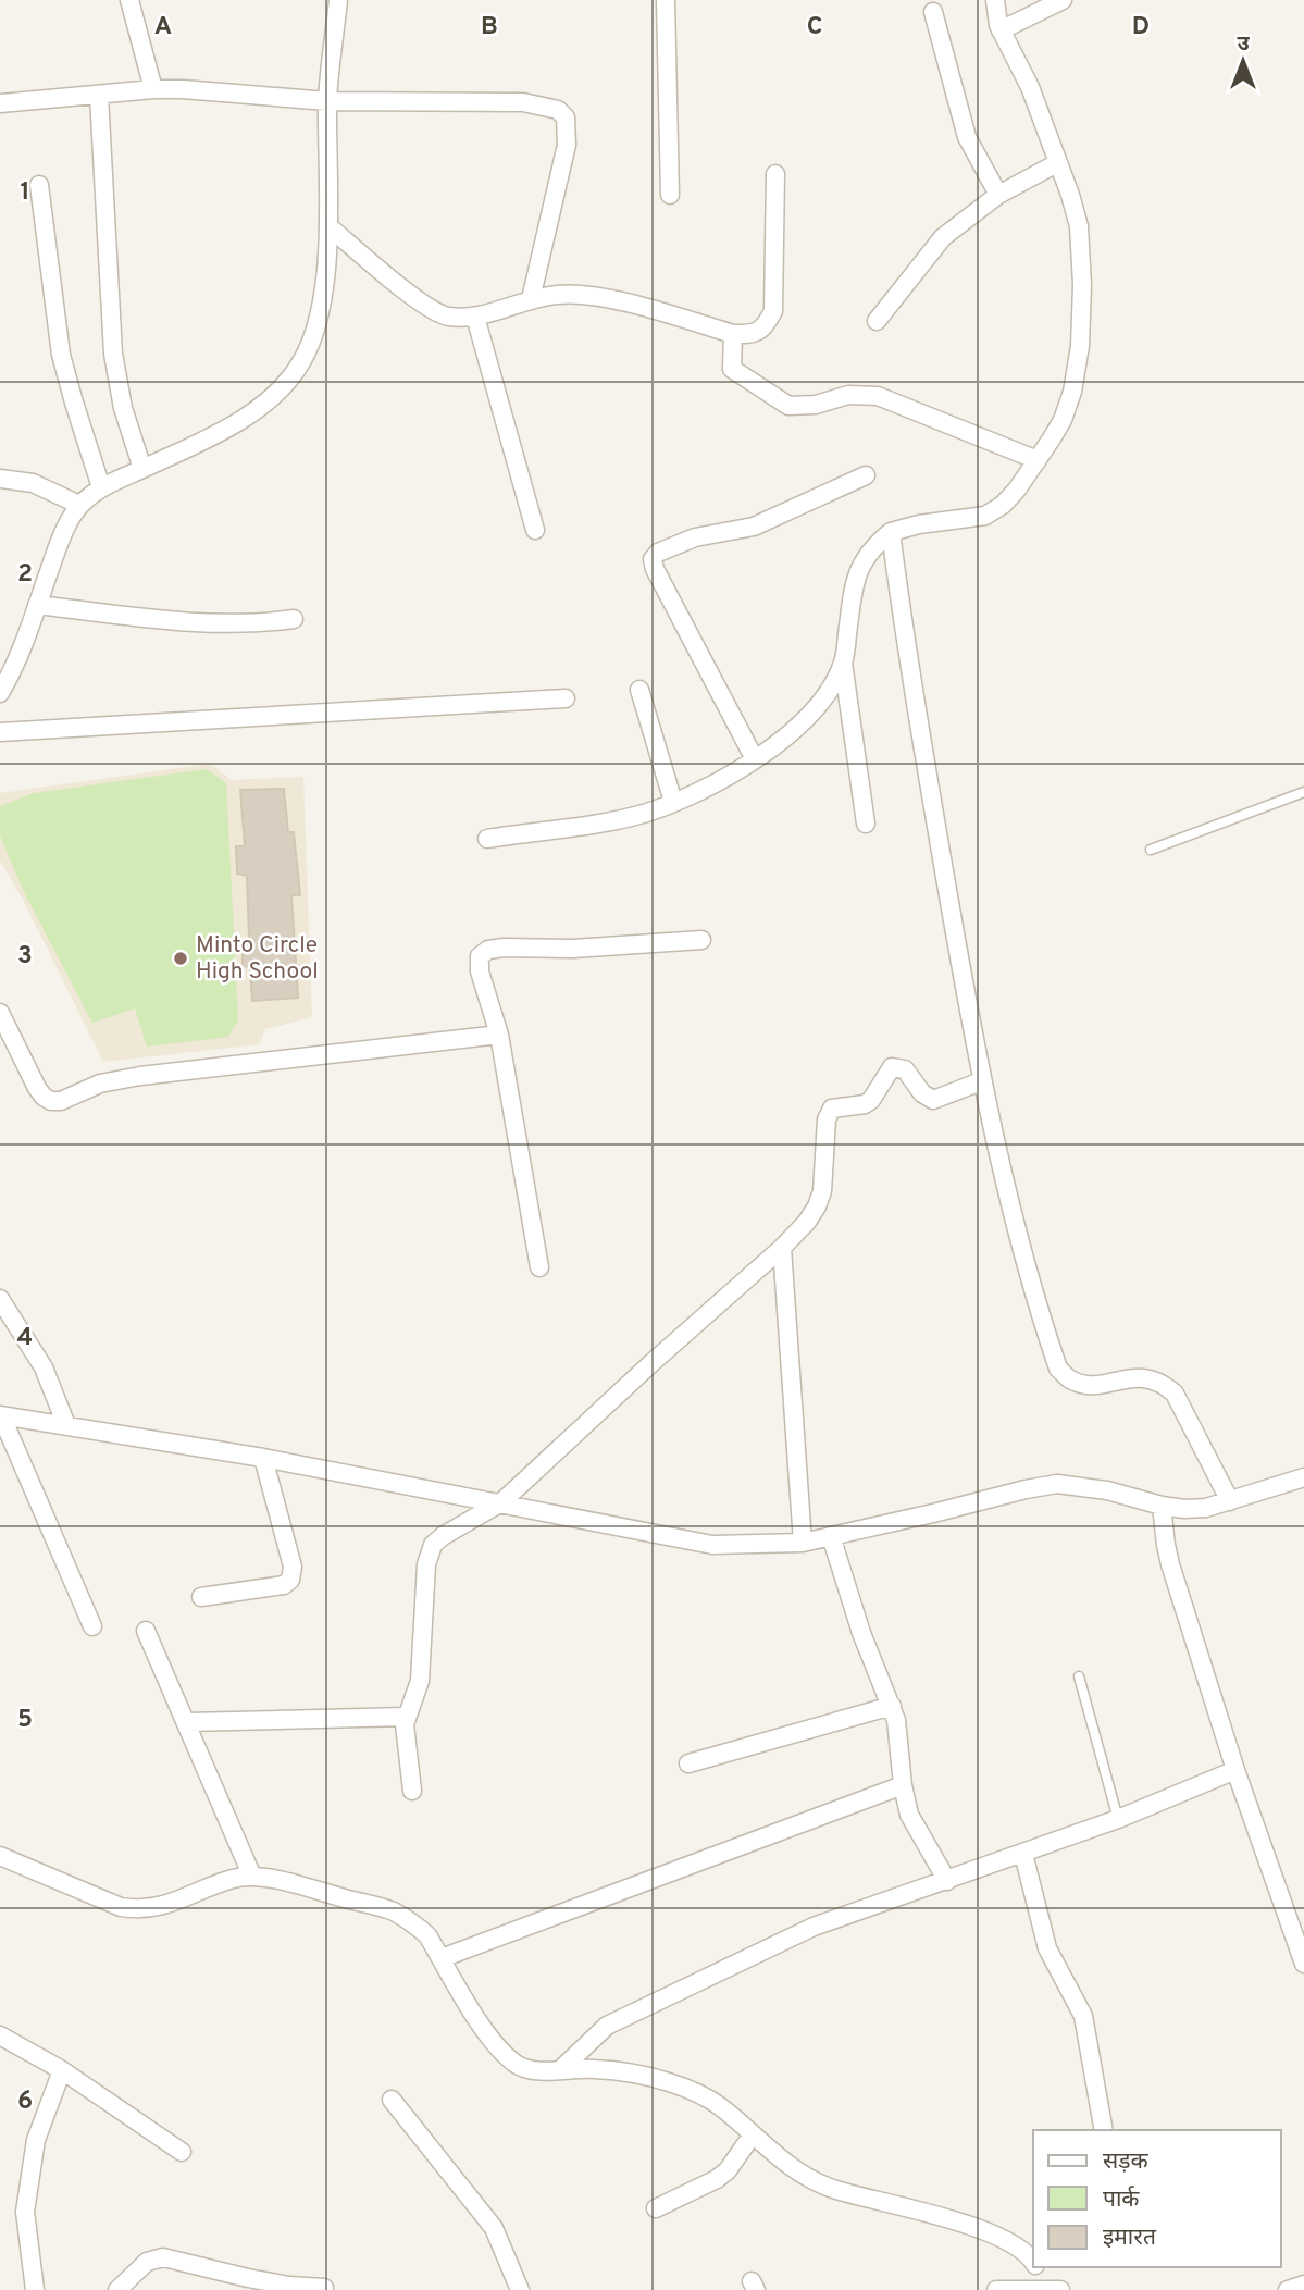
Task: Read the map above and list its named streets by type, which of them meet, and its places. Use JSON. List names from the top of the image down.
{
  "places": ["Minto Circle High School"],
  "legend": ["सड़क", "पार्क", "इमारत"],
  "north": "top",
  "grid": {
    "columns": [
      "A",
      "B",
      "C",
      "D"
    ],
    "rows": [
      "1",
      "2",
      "3",
      "4",
      "5",
      "6"
    ]
  }
}
